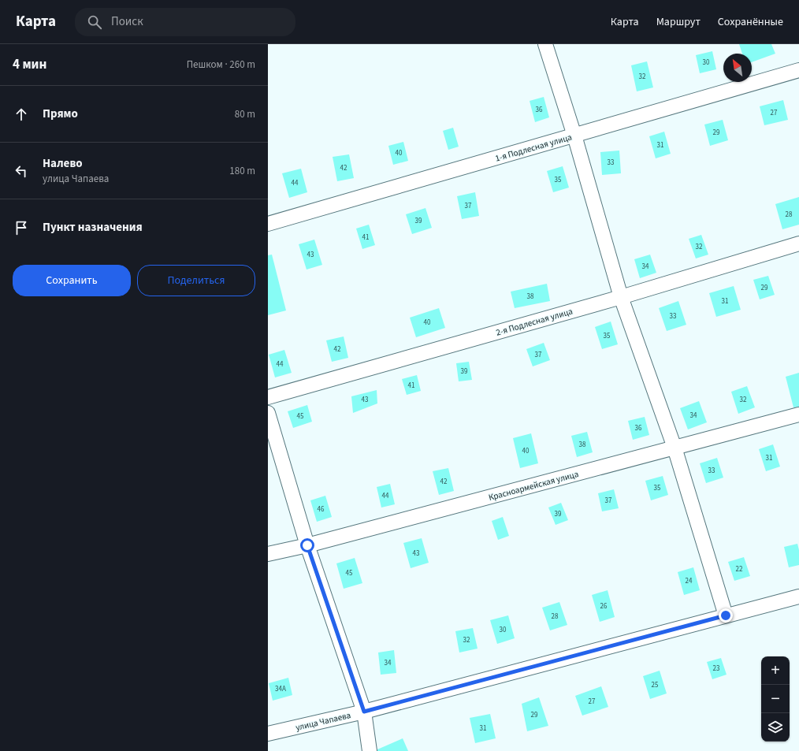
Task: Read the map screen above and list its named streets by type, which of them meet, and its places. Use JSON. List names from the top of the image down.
{
  "streets": {
    "street": [
      "1-я Подлесная улица",
      "2-я Подлесная улица",
      "Красноармейская улица",
      "улица Чапаева"
    ]
  },
  "house_numbers": [
    "30",
    "32",
    "36",
    "27",
    "29",
    "31",
    "40",
    "33",
    "42",
    "35",
    "44",
    "37",
    "28",
    "39",
    "41",
    "32",
    "43",
    "34",
    "29",
    "38",
    "31",
    "33",
    "40",
    "35",
    "42",
    "37",
    "44",
    "39",
    "41",
    "43",
    "32",
    "34",
    "45",
    "36",
    "38",
    "40",
    "31",
    "33",
    "42",
    "35",
    "44",
    "37",
    "46",
    "39",
    "43",
    "22",
    "45",
    "24",
    "26",
    "28",
    "30",
    "32",
    "34",
    "23",
    "25",
    "34А",
    "27",
    "29",
    "31"
  ],
  "north": "top left",
  "page": {
    "header": "Карта",
    "search": "Поиск",
    "nav": ["Карта", "Маршрут", "Сохранённые"],
    "heading": ["4 мин", "Пешком · 260 m"],
    "list": [
      ["Прямо", "80 m"],
      ["Налево", "улица Чапаева", "180 m"],
      "Пункт назначения"
    ],
    "buttons": ["Сохранить", "Поделиться"],
    "map_buttons": ["+", "−"]
  }
}
